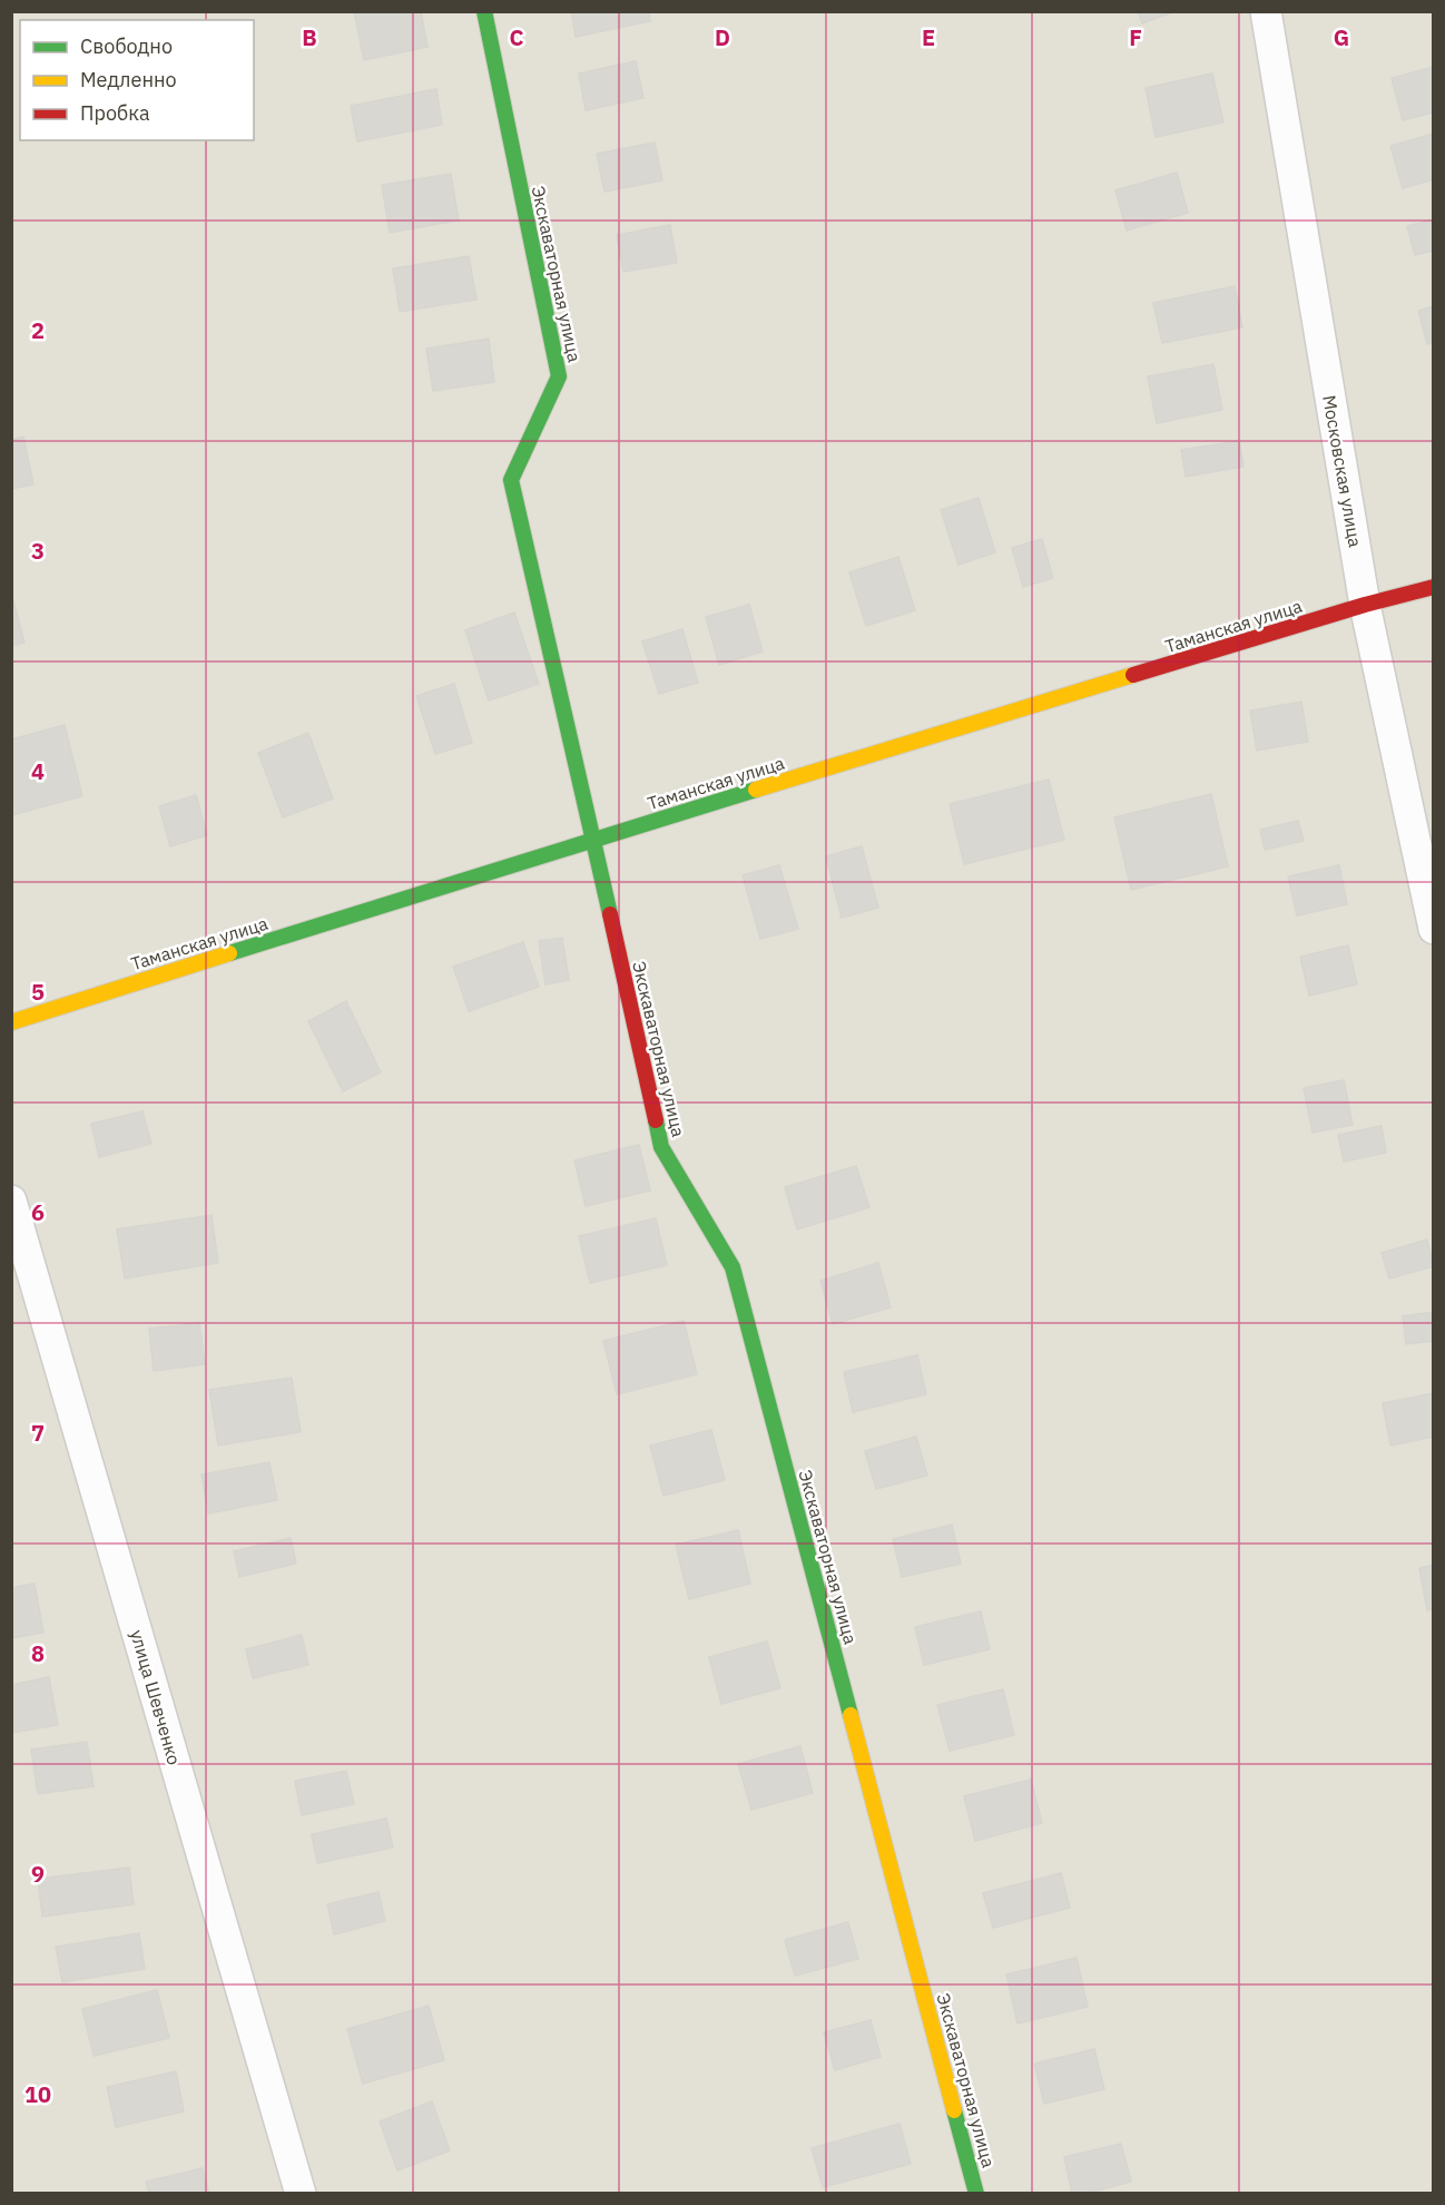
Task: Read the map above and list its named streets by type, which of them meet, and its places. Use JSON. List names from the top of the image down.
{
  "streets": {
    "street": [
      "Экскаваторная улица",
      "Московская улица",
      "Таманская улица",
      "улица Шевченко"
    ]
  },
  "crossings": [
    ["Экскаваторная улица", "Таманская улица"],
    ["Московская улица", "Таманская улица"]
  ],
  "legend": ["Свободно", "Медленно", "Пробка"],
  "grid": {
    "columns": [
      "B",
      "C",
      "D",
      "E",
      "F",
      "G"
    ],
    "rows": [
      "2",
      "3",
      "4",
      "5",
      "6",
      "7",
      "8",
      "9",
      "10"
    ]
  }
}
